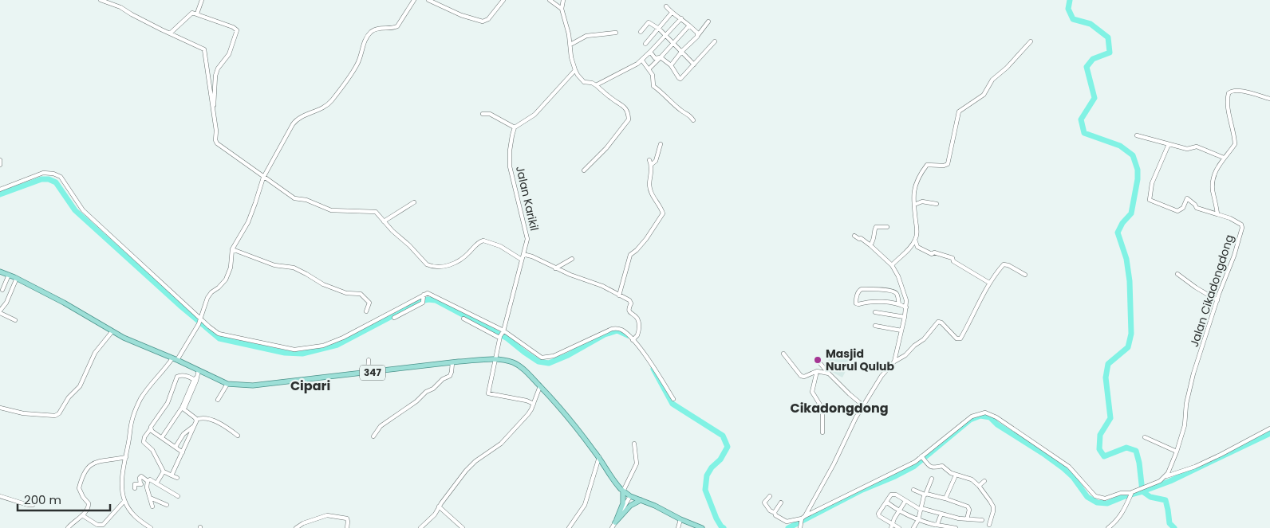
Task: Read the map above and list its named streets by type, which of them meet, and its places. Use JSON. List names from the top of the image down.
{
  "streets": {
    "main road": ["347"],
    "street": ["Jalan Karikil", "Jalan Cikadongdong"]
  },
  "districts": ["Cipari", "Cikadongdong"],
  "places": ["Masjid Nurul Qulub"],
  "scale_bar": "200 m"
}
